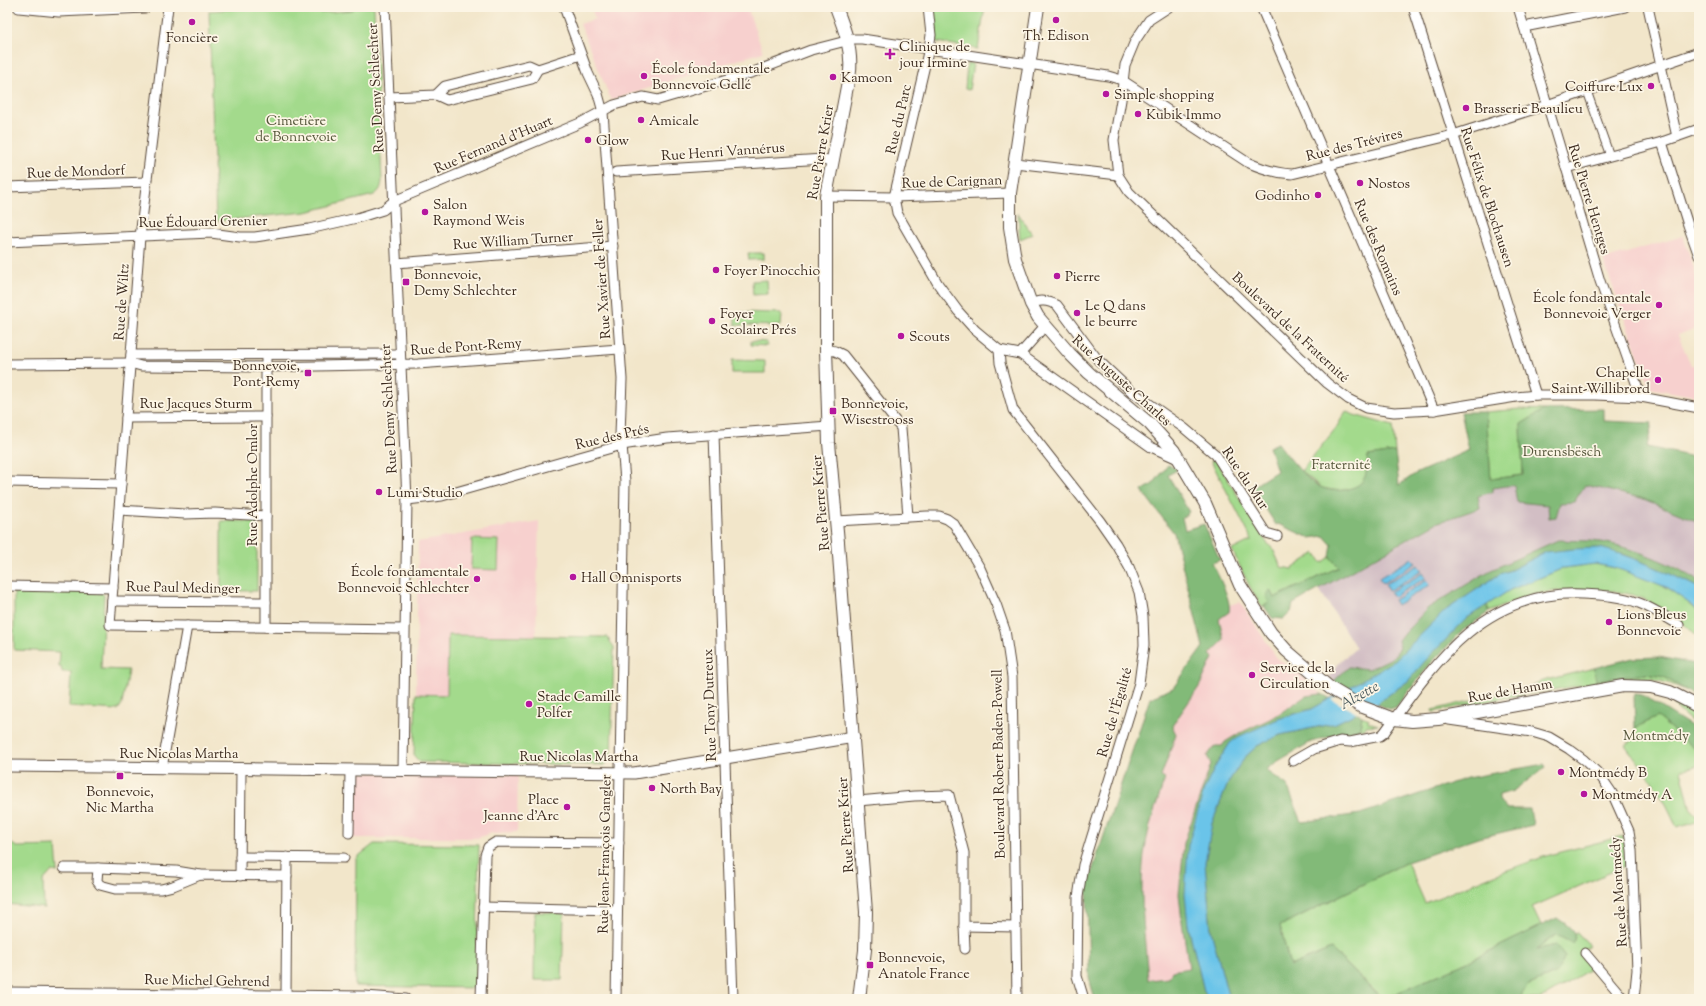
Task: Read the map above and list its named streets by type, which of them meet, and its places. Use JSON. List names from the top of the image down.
{
  "streets": {
    "main road": ["Rue Pierre Krier", "Rue Auguste Charles", "Rue de Hamm"],
    "street": [
      "Rue Demy Schlechter",
      "Rue du Parc",
      "Rue Fernand d'Huart",
      "Rue des Trévires",
      "Rue Henri Vannérus",
      "Rue de Mondorf",
      "Rue de Carignan",
      "Rue Félix de Blochausen",
      "Rue Pierre Hentges",
      "Rue Édouard Grenier",
      "Rue William Turner",
      "Rue des Romains",
      "Rue Xavier de Feller",
      "Rue de Wiltz",
      "Boulevard de la Fraternité",
      "Rue de Pont-Remy",
      "Rue Jacques Sturm",
      "Rue des Prés",
      "Rue du Mur",
      "Rue Adolphe Omlor",
      "Rue Paul Medinger",
      "Rue Tony Dutreux",
      "Rue de l'Égalité",
      "Rue Nicolas Martha",
      "Boulevard Robert Baden-Powell",
      "Rue Jean-François Gangler",
      "Rue de Montmédy",
      "Rue Michel Gehrend"
    ]
  },
  "crossings": [
    ["Rue Demy Schlechter", "Rue Fernand d'Huart"],
    ["Rue Demy Schlechter", "Rue Édouard Grenier"],
    ["Rue Demy Schlechter", "Rue William Turner"],
    ["Rue Demy Schlechter", "Rue de Pont-Remy"],
    ["Rue Demy Schlechter", "Rue des Prés"],
    ["Rue Demy Schlechter", "Rue Paul Medinger"],
    ["Rue Demy Schlechter", "Rue Nicolas Martha"],
    ["Rue du Parc", "Rue des Trévires"],
    ["Rue du Parc", "Rue de Carignan"],
    ["Rue Fernand d'Huart", "Rue des Trévires"],
    ["Rue Fernand d'Huart", "Rue Pierre Krier"],
    ["Rue Fernand d'Huart", "Rue Édouard Grenier"],
    ["Rue Fernand d'Huart", "Rue Xavier de Feller"],
    ["Rue des Trévires", "Rue Pierre Krier"],
    ["Rue des Trévires", "Rue Félix de Blochausen"],
    ["Rue des Trévires", "Rue Pierre Hentges"],
    ["Rue des Trévires", "Rue des Romains"],
    ["Rue des Trévires", "Boulevard de la Fraternité"],
    ["Rue des Trévires", "Rue Auguste Charles"],
    ["Rue Henri Vannérus", "Rue Pierre Krier"],
    ["Rue Pierre Krier", "Rue de Carignan"],
    ["Rue Pierre Krier", "Rue des Prés"],
    ["Rue Pierre Krier", "Rue Nicolas Martha"],
    ["Rue Pierre Krier", "Boulevard Robert Baden-Powell"],
    ["Rue de Mondorf", "Rue de Wiltz"],
    ["Rue de Carignan", "Rue Auguste Charles"],
    ["Rue Félix de Blochausen", "Boulevard de la Fraternité"],
    ["Rue Pierre Hentges", "Boulevard de la Fraternité"],
    ["Rue Édouard Grenier", "Rue de Wiltz"],
    ["Rue William Turner", "Rue Xavier de Feller"],
    ["Rue des Romains", "Boulevard de la Fraternité"],
    ["Rue Xavier de Feller", "Rue de Pont-Remy"],
    ["Rue Xavier de Feller", "Rue des Prés"],
    ["Rue Xavier de Feller", "Rue Jean-François Gangler"],
    ["Rue de Wiltz", "Rue de Pont-Remy"],
    ["Rue de Wiltz", "Rue Jacques Sturm"],
    ["Rue de Wiltz", "Rue Paul Medinger"],
    ["Rue de Pont-Remy", "Rue Adolphe Omlor"],
    ["Rue Auguste Charles", "Rue du Mur"],
    ["Rue Auguste Charles", "Rue de Hamm"],
    ["Rue Jacques Sturm", "Rue Adolphe Omlor"],
    ["Rue des Prés", "Rue Tony Dutreux"],
    ["Rue des Prés", "Rue Jean-François Gangler"],
    ["Rue Adolphe Omlor", "Rue Paul Medinger"],
    ["Rue de Hamm", "Rue de Montmédy"],
    ["Rue Tony Dutreux", "Rue Nicolas Martha"],
    ["Rue Nicolas Martha", "Rue Jean-François Gangler"]
  ],
  "water": ["Alzette"],
  "parks": [
    "Cimetière de Bonnevoie",
    "Durensbësch",
    "Fraternité",
    "Montmédy"
  ],
  "places": {
    "other": [
      "Th. Edison",
      "Foncière",
      "École fondamentale Bonnevoie Gellé",
      "Kamoon",
      "Coiffure Lux",
      "Simple shopping",
      "Brasserie Beaulieu",
      "Kubik Immo",
      "Amicale",
      "Glow",
      "Nostos",
      "Godinho",
      "Salon Raymond Weis",
      "Foyer Pinocchio",
      "Pierre",
      "École fondamentale Bonnevoie Verger",
      "Le Q dans le beurre",
      "Foyer Scolaire Prés",
      "Scouts",
      "Chapelle Saint-Willibrord",
      "Lumi Studio",
      "Hall Omnisports",
      "École fondamentale Bonnevoie Schlechter",
      "Lions Bleus Bonnevoie",
      "Service de la Circulation",
      "Stade Camille Polfer",
      "Montmédy B",
      "North Bay",
      "Montmédy A",
      "Place Jeanne d'Arc"
    ],
    "health": ["Clinique de jour Irmine"],
    "transit": [
      "Bonnevoie, Demy Schlechter",
      "Bonnevoie, Pont-Remy",
      "Bonnevoie, Wisestrooss",
      "Bonnevoie, Nic Martha",
      "Bonnevoie, Anatole France"
    ]
  }
}
